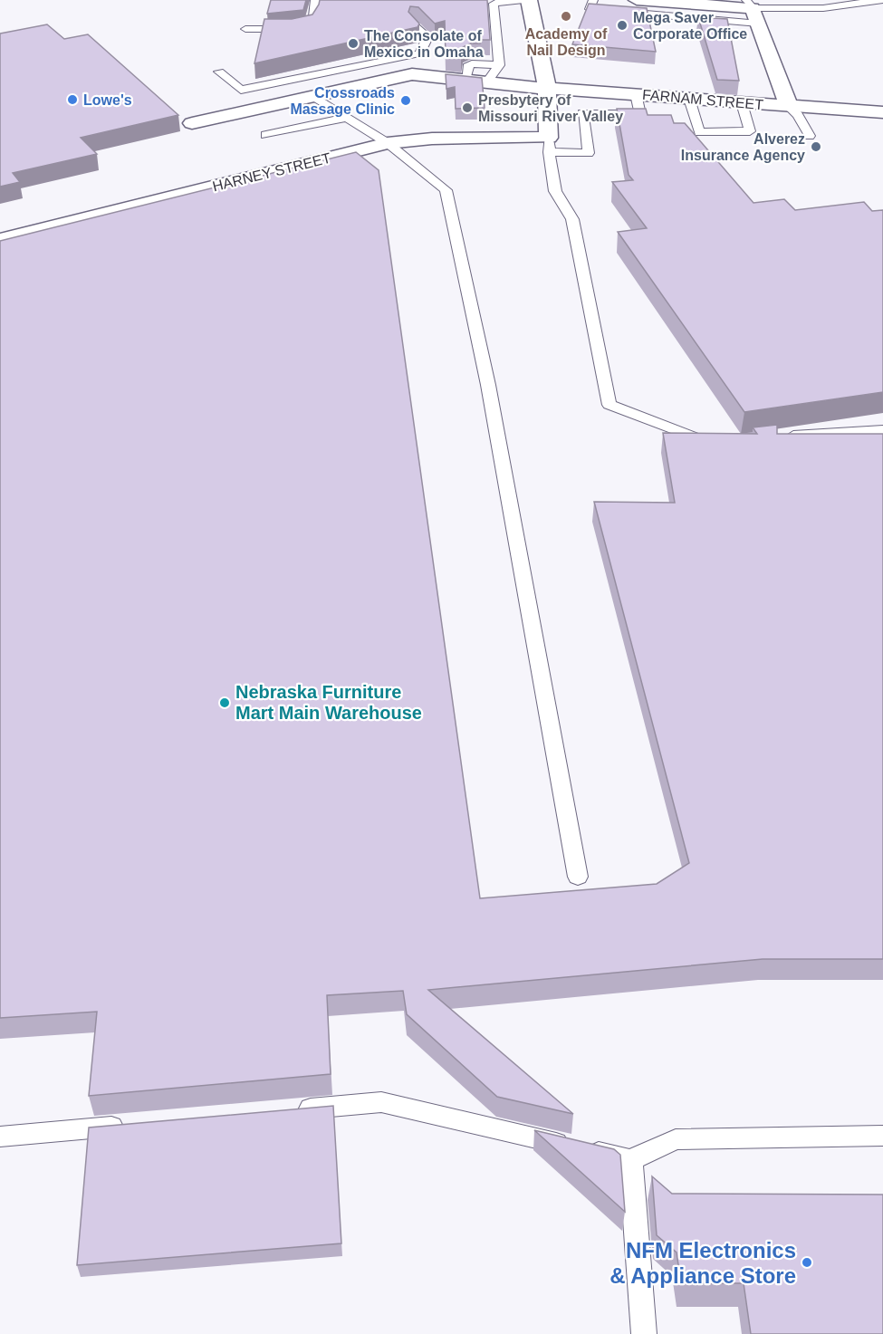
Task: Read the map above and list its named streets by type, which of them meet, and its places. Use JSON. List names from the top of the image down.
{
  "streets": {
    "street": ["FARNAM STREET", "HARNEY STREET"]
  },
  "places": [
    "Academy of Nail Design",
    "Mega Saver Corporate Office",
    "The Consolate of Mexico in Omaha",
    "Lowe's",
    "Crossroads Massage Clinic",
    "Presbytery of Missouri River Valley",
    "Alverez Insurance Agency",
    "Nebraska Furniture Mart Main Warehouse",
    "NFM Electronics & Appliance Store"
  ]
}
